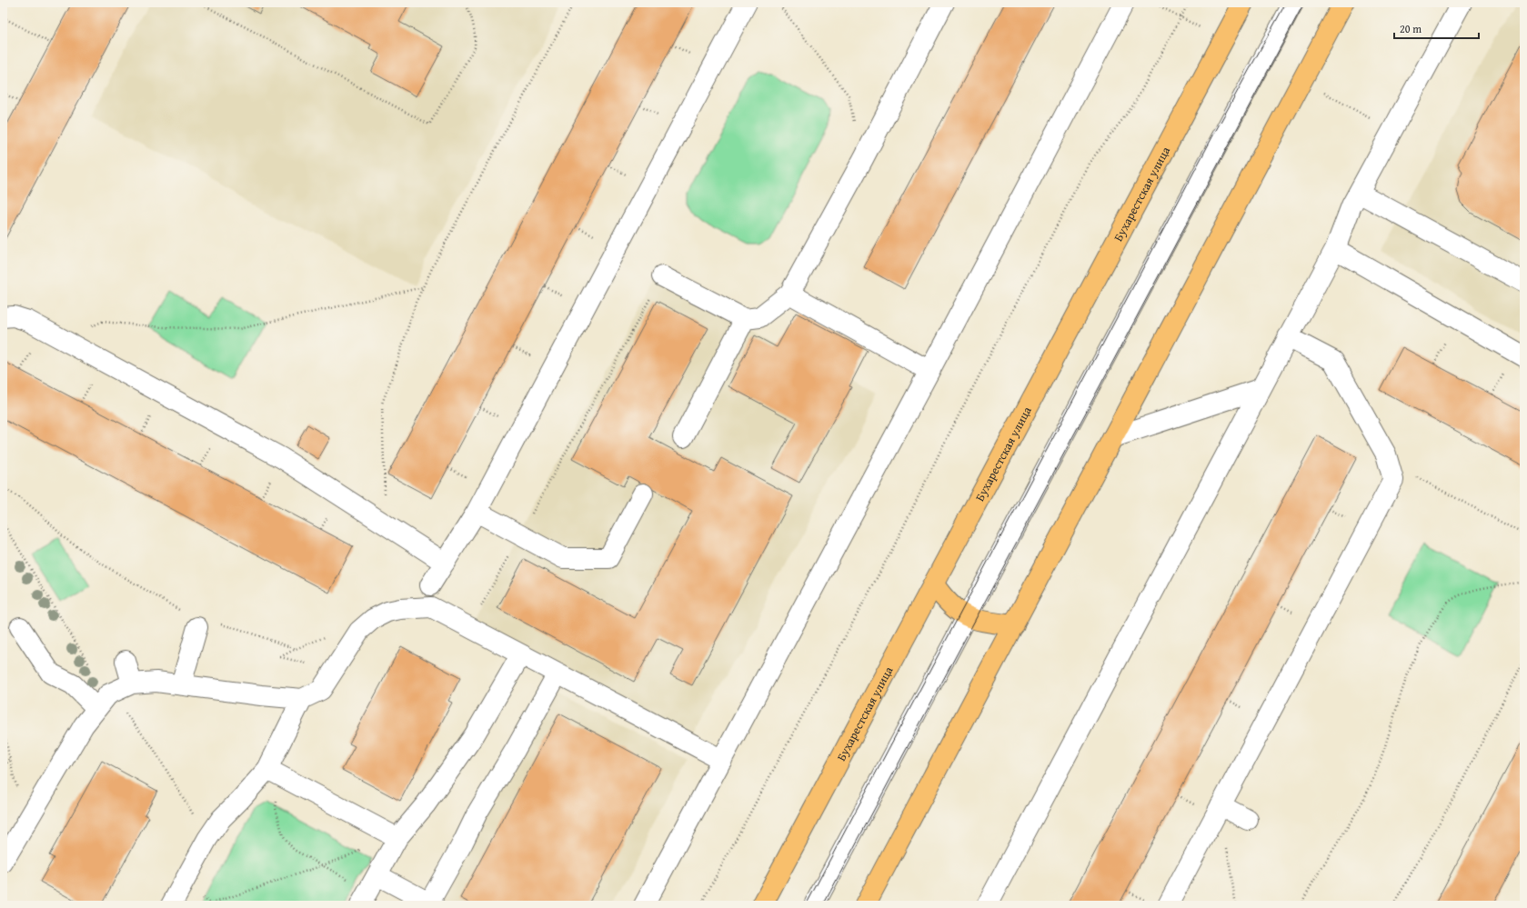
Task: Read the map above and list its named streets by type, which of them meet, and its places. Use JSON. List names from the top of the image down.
{
  "streets": {
    "main road": ["Бухарестская улица"]
  },
  "scale_bar": "20 m"
}
